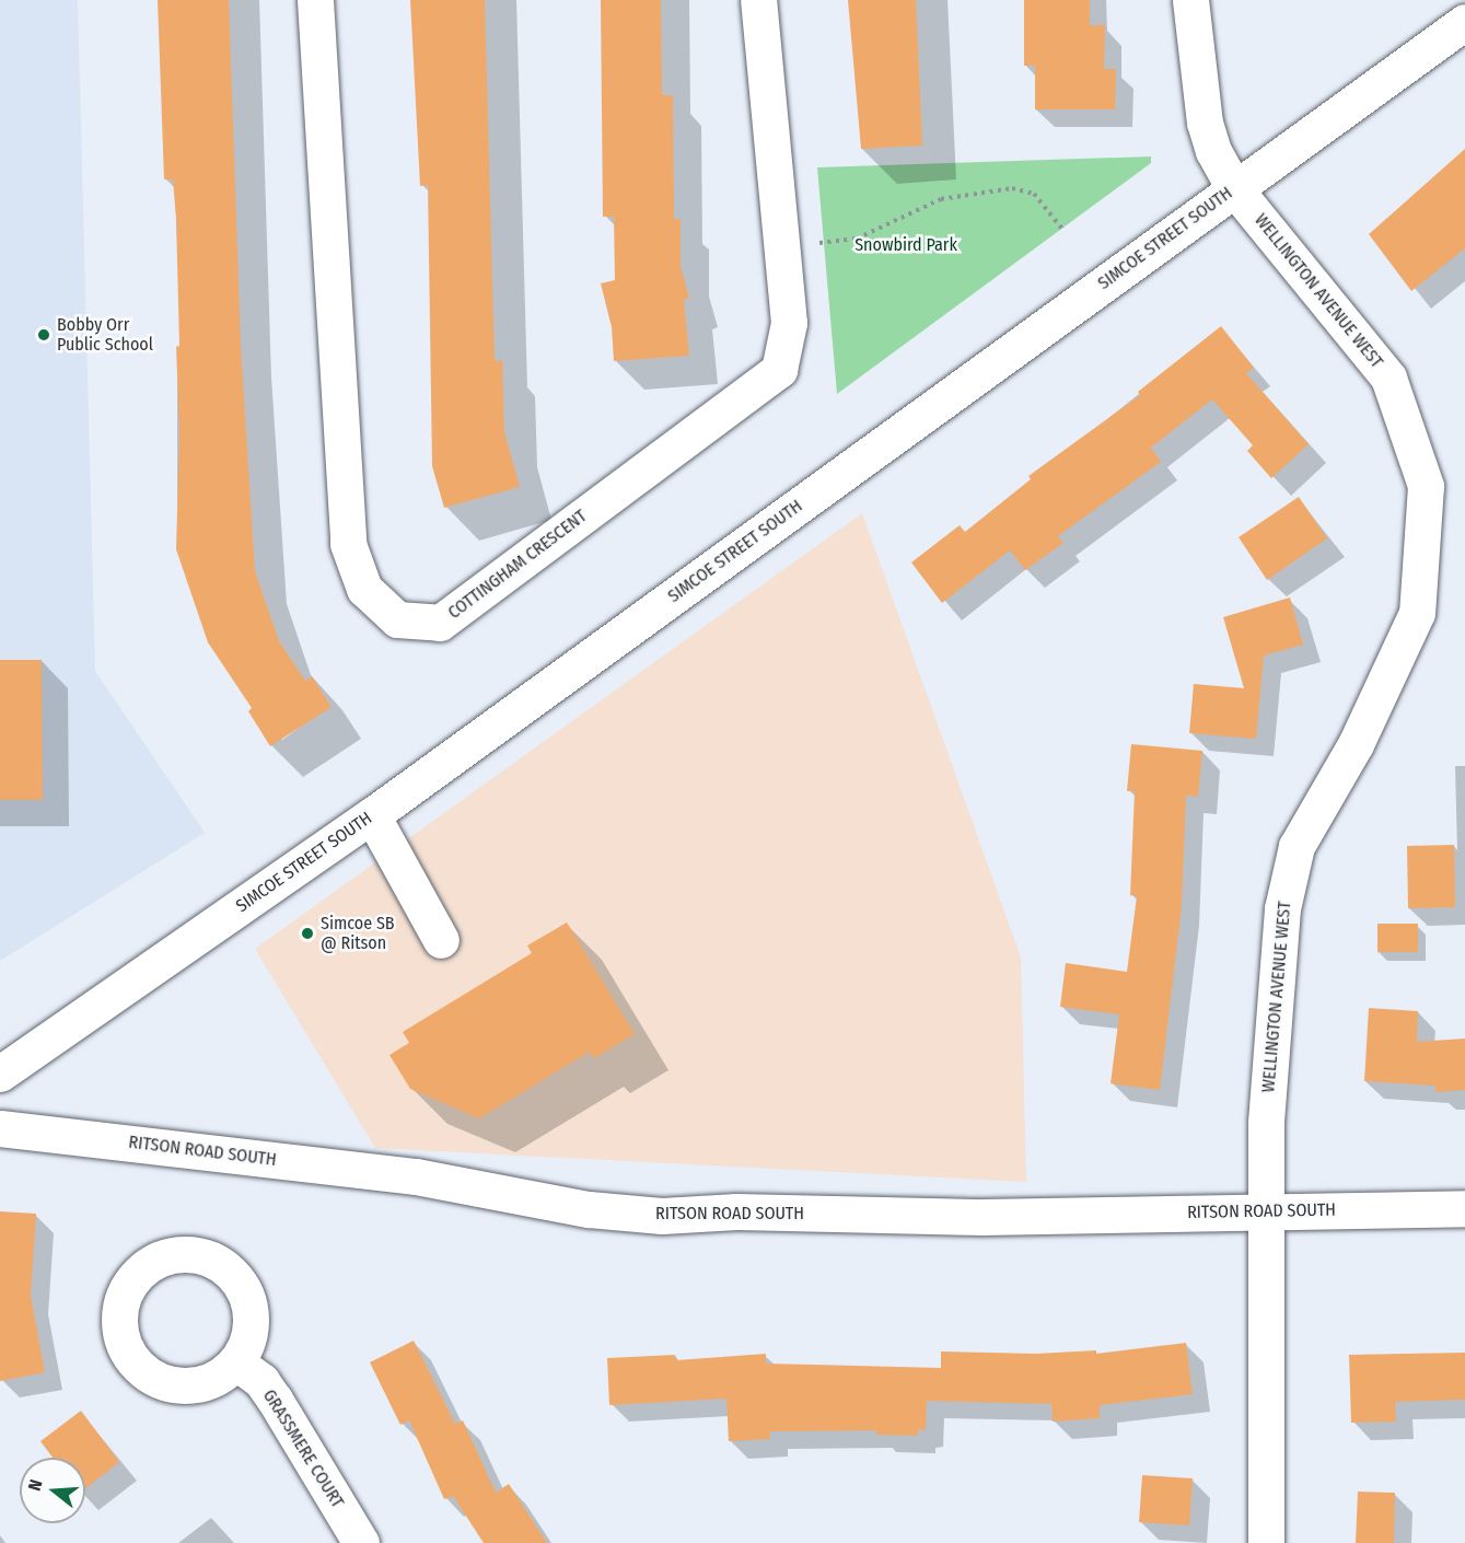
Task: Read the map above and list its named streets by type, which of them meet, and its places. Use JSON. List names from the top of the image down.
{
  "streets": {
    "street": [
      "SIMCOE STREET SOUTH",
      "WELLINGTON AVENUE WEST",
      "COTTINGHAM CRESCENT",
      "RITSON ROAD SOUTH",
      "GRASSMERE COURT"
    ]
  },
  "crossings": [
    ["SIMCOE STREET SOUTH", "WELLINGTON AVENUE WEST"],
    ["WELLINGTON AVENUE WEST", "RITSON ROAD SOUTH"]
  ],
  "parks": ["Snowbird Park"],
  "places": ["Bobby Orr Public School", "Simcoe SB @ Ritson"],
  "north": "left"
}
